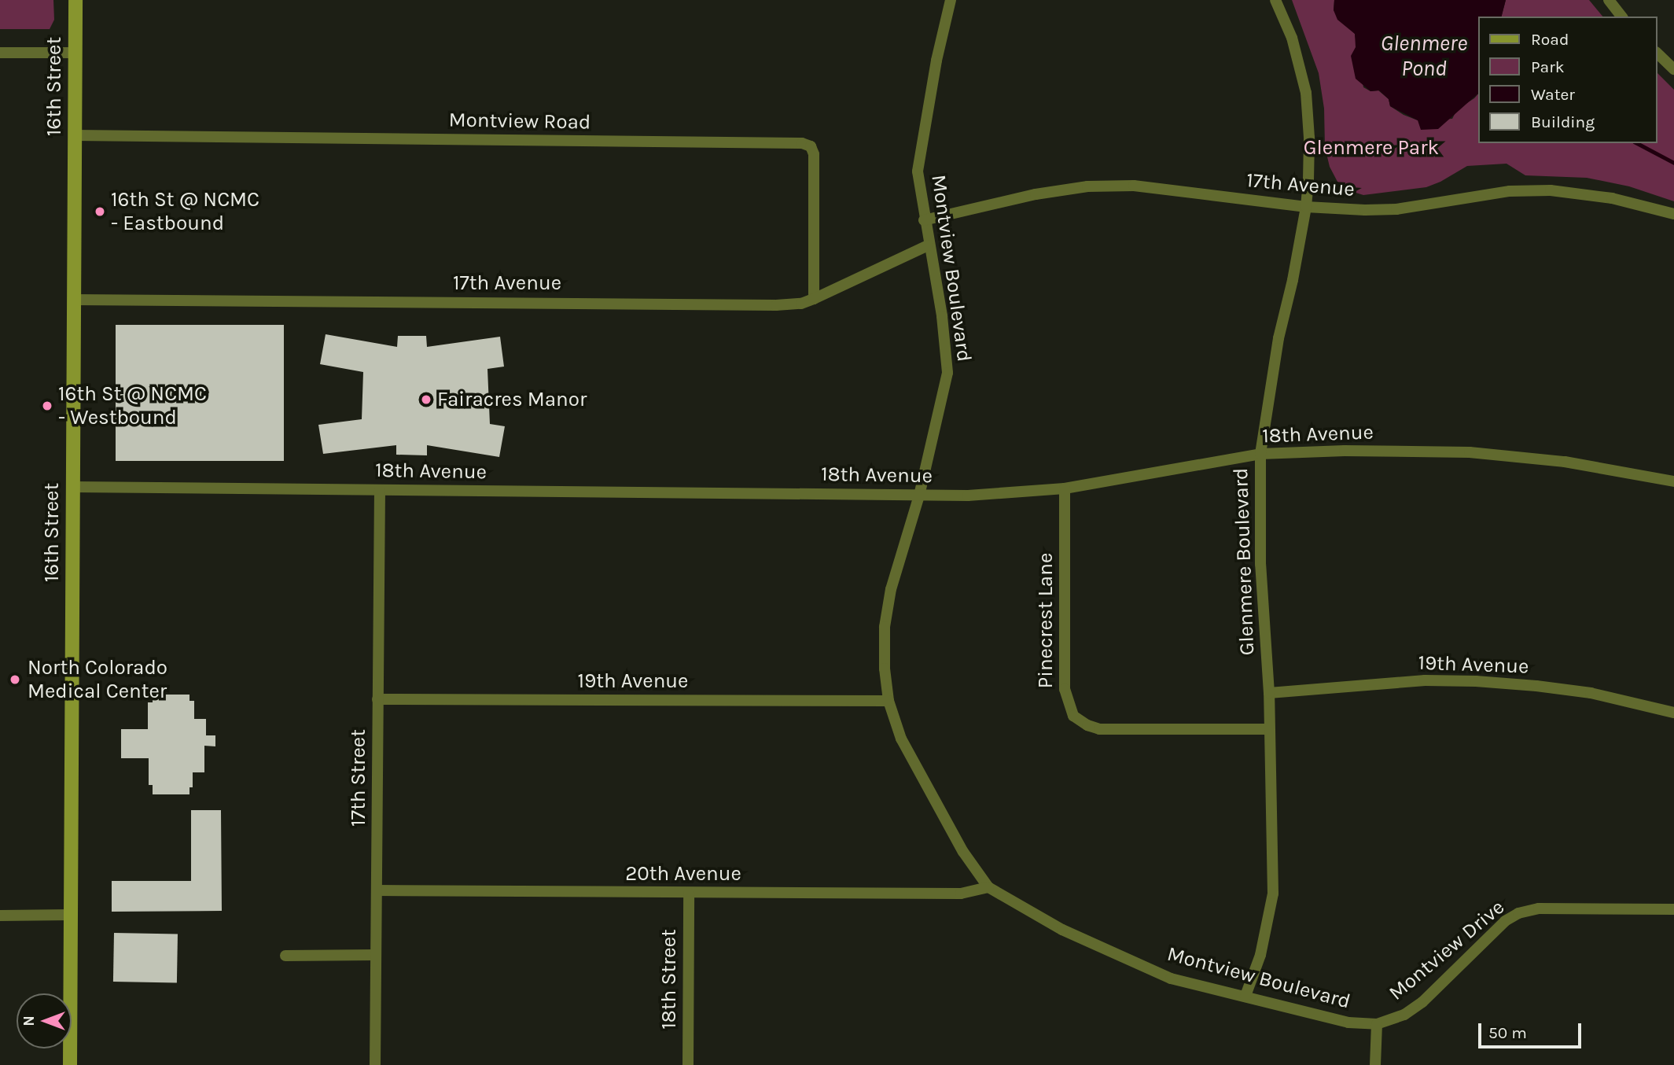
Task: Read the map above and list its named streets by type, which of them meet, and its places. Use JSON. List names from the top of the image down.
{
  "streets": {
    "main road": ["16th Street"],
    "street": [
      "Montview Road",
      "17th Avenue",
      "Montview Boulevard",
      "18th Avenue",
      "Glenmere Boulevard",
      "Pinecrest Lane",
      "19th Avenue",
      "17th Street",
      "20th Avenue",
      "Montview Drive",
      "18th Street"
    ]
  },
  "crossings": [
    ["16th Street", "Montview Road"],
    ["16th Street", "17th Avenue"],
    ["16th Street", "18th Avenue"],
    ["Montview Road", "17th Avenue"],
    ["17th Avenue", "Montview Boulevard"],
    ["17th Avenue", "Glenmere Boulevard"],
    ["Montview Boulevard", "18th Avenue"],
    ["Montview Boulevard", "Glenmere Boulevard"],
    ["Montview Boulevard", "19th Avenue"],
    ["Montview Boulevard", "20th Avenue"],
    ["Montview Boulevard", "Montview Drive"],
    ["18th Avenue", "Glenmere Boulevard"],
    ["18th Avenue", "Pinecrest Lane"],
    ["18th Avenue", "17th Street"],
    ["Glenmere Boulevard", "Pinecrest Lane"],
    ["Glenmere Boulevard", "19th Avenue"],
    ["19th Avenue", "17th Street"],
    ["17th Street", "20th Avenue"],
    ["20th Avenue", "18th Street"]
  ],
  "water": ["Glenmere Pond"],
  "parks": ["Glenmere Park"],
  "places": [
    "16th St @ NCMC - Eastbound",
    "Fairacres Manor",
    "16th St @ NCMC - Westbound",
    "North Colorado Medical Center"
  ],
  "legend": [
    "Road",
    "Park",
    "Water",
    "Building"
  ],
  "scale_bar": "50 m",
  "north": "left"
}
